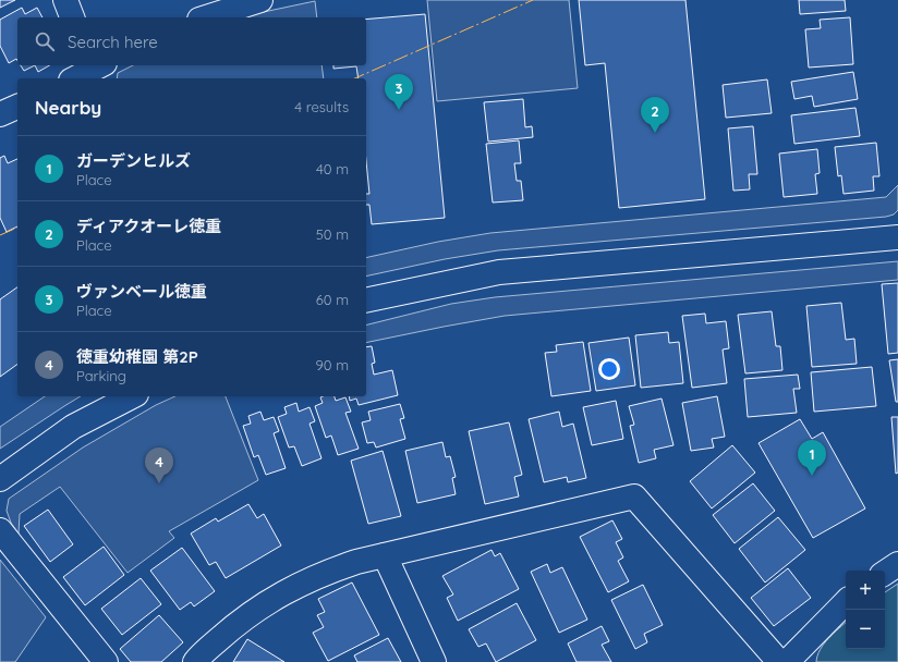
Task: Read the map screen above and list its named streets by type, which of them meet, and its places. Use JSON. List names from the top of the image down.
{
  "page": {
    "search": "Search here",
    "pins": [
      "3",
      "2",
      "1",
      "4"
    ],
    "heading": ["Nearby", "4 results"],
    "list": [
      {
        "mark": "1",
        "name": "ガーデンヒルズ",
        "note": "Place",
        "value": "40 m"
      },
      {
        "mark": "2",
        "name": "ディアクオーレ徳重",
        "note": "Place",
        "value": "50 m"
      },
      {
        "mark": "3",
        "name": "ヴァンベール徳重",
        "note": "Place",
        "value": "60 m"
      },
      {
        "mark": "4",
        "name": "徳重幼稚園 第2P",
        "note": "Parking",
        "value": "90 m"
      }
    ],
    "map_buttons": ["+", "−"]
  }
}
